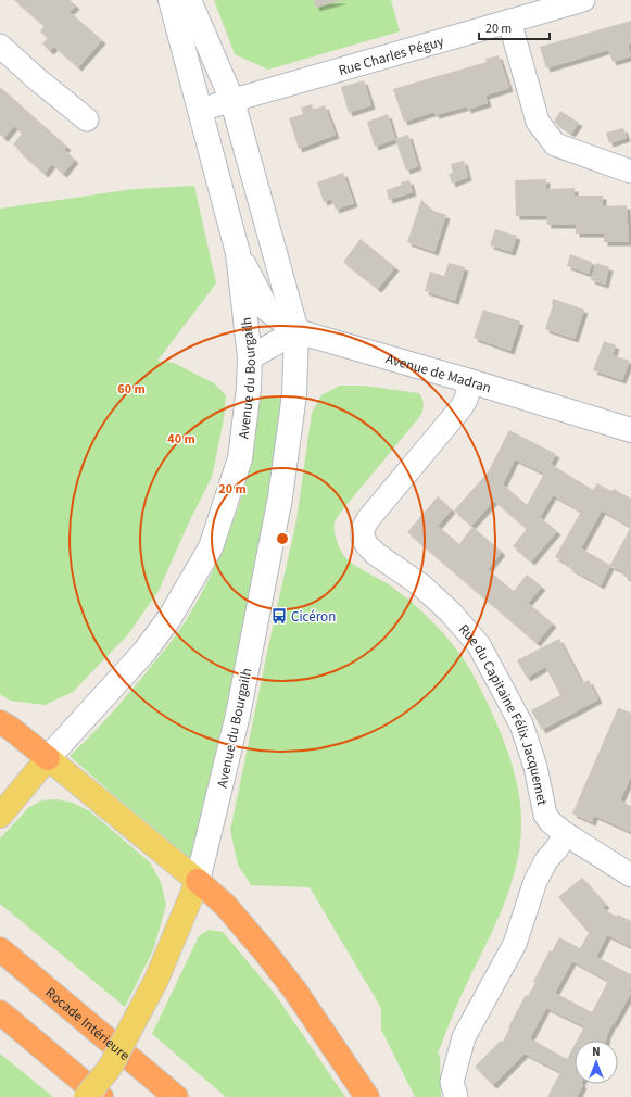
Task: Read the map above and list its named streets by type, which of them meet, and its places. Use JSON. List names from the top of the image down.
{
  "streets": {
    "highway": ["Rocade Intérieure"],
    "main road": ["Avenue de Madran", "Avenue du Bourgailh"],
    "street": ["Rue Charles Péguy", "Rue du Capitaine Félix Jacquemet"]
  },
  "crossings": [
    ["Rue Charles Péguy", "Avenue du Bourgailh"],
    ["Avenue de Madran", "Avenue du Bourgailh"],
    ["Avenue de Madran", "Rue du Capitaine Félix Jacquemet"]
  ],
  "places": {
    "bus stop": ["Cicéron"]
  },
  "scale_bar": "20 m",
  "north": "top",
  "rings": ["60 m", "40 m", "20 m"]
}
